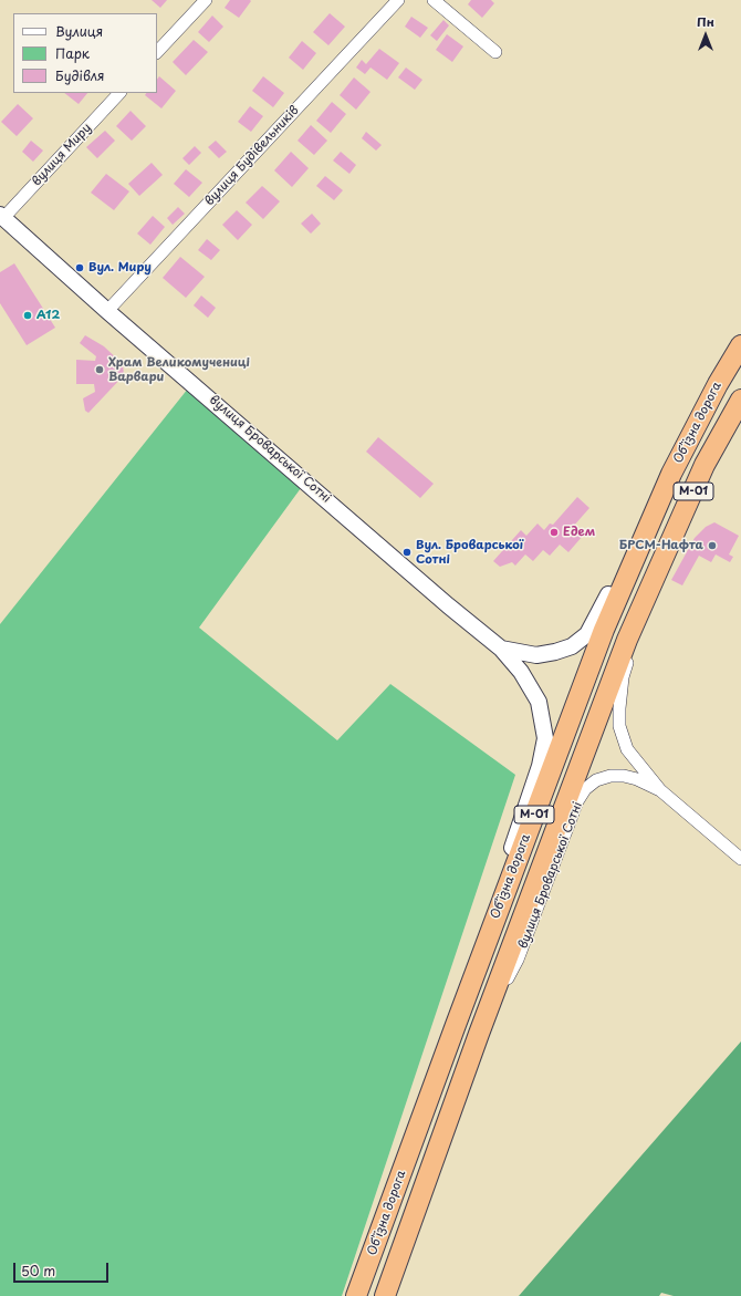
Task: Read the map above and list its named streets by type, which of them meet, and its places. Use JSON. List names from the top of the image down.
{
  "streets": {
    "highway": ["Обʼїзна дорога", "М-01"],
    "street": ["вулиця Миру", "вулиця Будівельників", "вулиця Броварської Сотні"]
  },
  "crossings": [
    ["вулиця Миру", "вулиця Броварської Сотні"],
    ["вулиця Будівельників", "вулиця Броварської Сотні"],
    ["Обʼїзна дорога", "вулиця Броварської Сотні"]
  ],
  "places": [
    "Вул. Миру",
    "А12",
    "Храм Великомучениці Варвари",
    "Едем",
    "БРСМ-Нафта",
    "Вул. Броварської Cотні"
  ],
  "legend": ["Вулиця", "Парк", "Будівля"],
  "scale_bar": "50 m",
  "north": "top"
}
